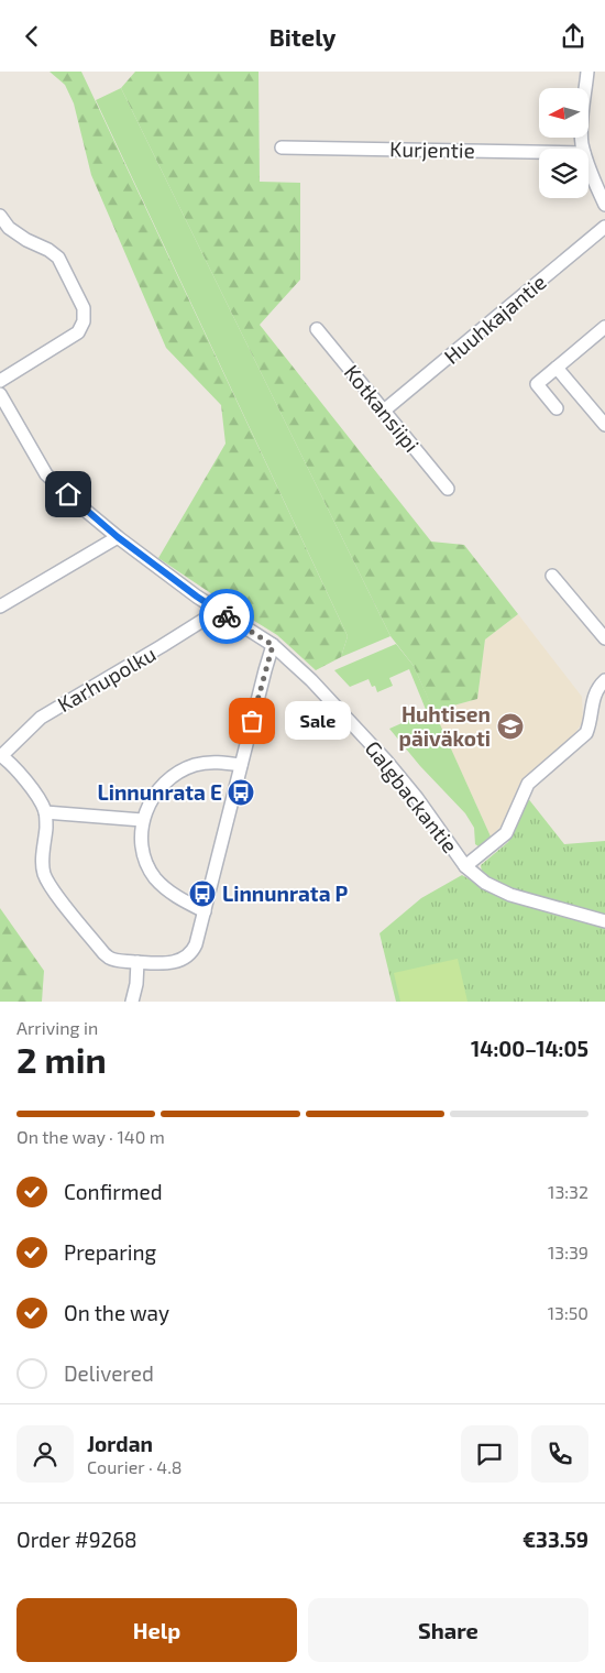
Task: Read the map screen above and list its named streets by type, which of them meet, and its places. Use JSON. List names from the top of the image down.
{
  "streets": {
    "street": [
      "Kurjentie",
      "Huuhkajantie",
      "Kotkansiipi",
      "Karhupolku",
      "Galgbackantie"
    ]
  },
  "crossings": [
    ["Huuhkajantie", "Kotkansiipi"],
    ["Karhupolku", "Galgbackantie"]
  ],
  "places": {
    "other": ["Sale"],
    "school or university": ["Huhtisen päiväkoti"],
    "bus stop": ["Linnunrata E", "Linnunrata P"]
  },
  "north": "left",
  "page": {
    "header": "Bitely",
    "bubble": "Sale",
    "heading": ["2 min", "Arriving in", "14:00–14:05"],
    "panel": [
      "Jordan",
      "Courier · 4.8",
      "Order #9268",
      "€33.59"
    ],
    "bar": "On the way · 140 m",
    "list": [
      ["Confirmed", "13:32"],
      ["Preparing", "13:39"],
      ["On the way", "13:50"],
      "Delivered"
    ],
    "buttons": ["Help", "Share"]
  }
}
